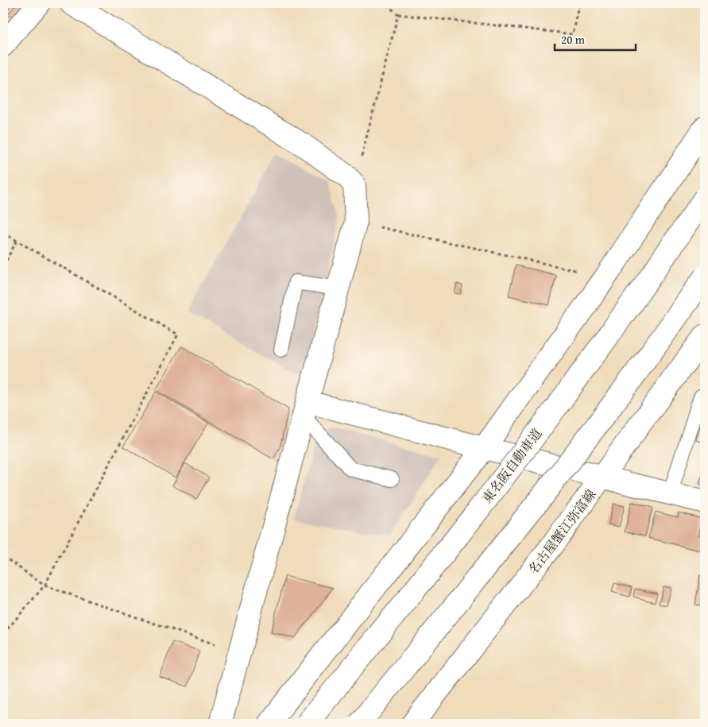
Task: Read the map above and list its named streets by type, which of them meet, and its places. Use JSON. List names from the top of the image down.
{
  "streets": {
    "main road": ["東名阪自動車道", "名古屋蟹江弥富線"]
  },
  "scale_bar": "20 m"
}
